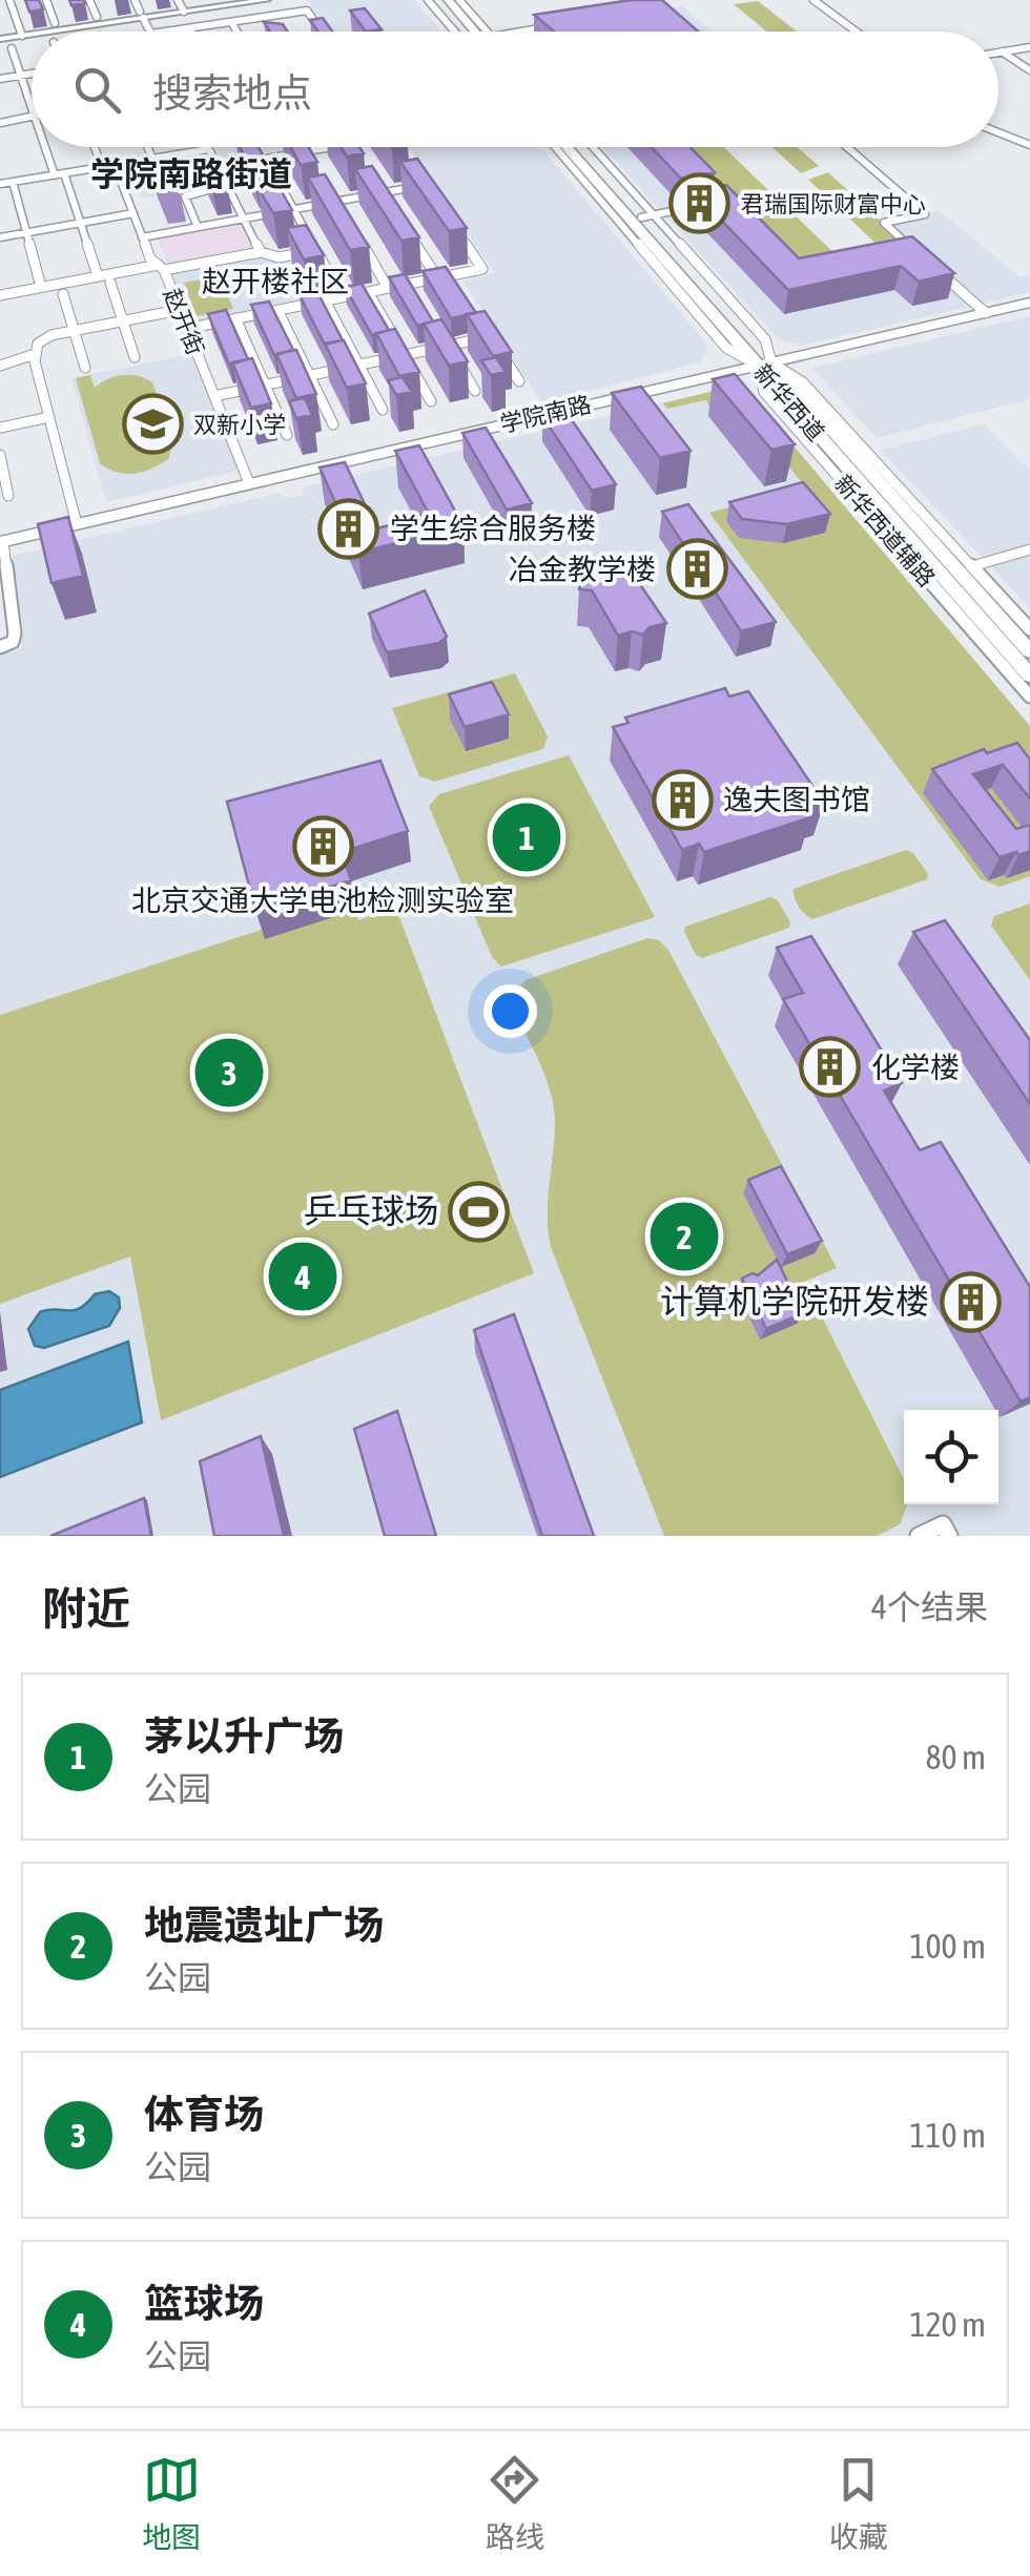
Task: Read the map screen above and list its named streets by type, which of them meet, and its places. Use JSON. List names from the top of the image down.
{
  "streets": {
    "main road": ["新华西道", "学院南路"],
    "street": ["赵开街", "新华西道辅路"]
  },
  "crossings": [
    ["赵开街", "学院南路"],
    ["新华西道", "学院南路"],
    ["新华西道", "新华西道辅路"],
    ["学院南路", "新华西道辅路"]
  ],
  "districts": ["学院南路街道", "赵开楼社区"],
  "places": {
    "building": [
      "君瑞国际财富中心",
      "学生综合服务楼",
      "冶金教学楼",
      "逸夫图书馆",
      "北京交通大学电池检测实验室",
      "化学楼",
      "计算机学院研发楼"
    ],
    "school or university": ["双新小学"],
    "sports": ["乒乓球场"]
  },
  "page": {
    "search": "搜索地点",
    "pins": [
      "1",
      "3",
      "2",
      "4"
    ],
    "heading": ["附近", "4个结果"],
    "list": [
      {
        "mark": "1",
        "name": "茅以升广场",
        "note": "公园",
        "value": "80 m"
      },
      {
        "mark": "2",
        "name": "地震遗址广场",
        "note": "公园",
        "value": "100 m"
      },
      {
        "mark": "3",
        "name": "体育场",
        "note": "公园",
        "value": "110 m"
      },
      {
        "mark": "4",
        "name": "篮球场",
        "note": "公园",
        "value": "120 m"
      }
    ],
    "nav": ["地图", "路线", "收藏"]
  }
}
